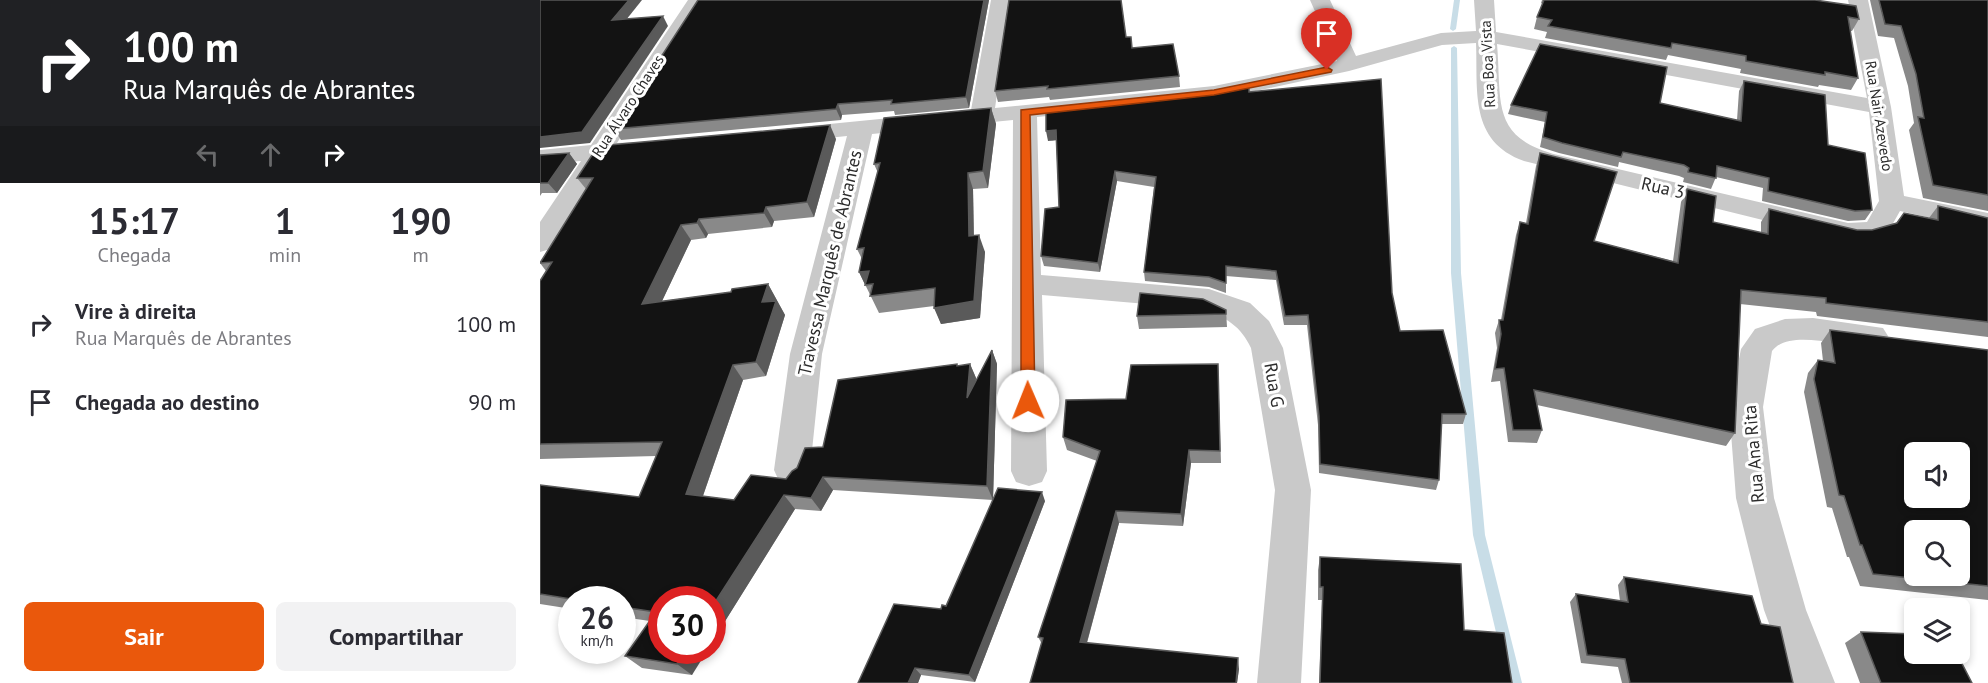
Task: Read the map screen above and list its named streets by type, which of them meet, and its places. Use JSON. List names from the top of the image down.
{
  "streets": {
    "street": [
      "Rua Boa Vista",
      "Rua Álvaro Chaves",
      "Rua Nair Azevedo",
      "Rua 3",
      "Travessa Marquês de Abrantes",
      "Rua G",
      "Rua Ana Rita"
    ]
  },
  "crossings": [
    ["Rua Boa Vista", "Rua 3"],
    ["Rua Nair Azevedo", "Rua 3"]
  ],
  "page": {
    "turn": ["100 m", "Rua Marquês de Abrantes"],
    "eta": [
      "15:17",
      "Chegada",
      "1",
      "min",
      "190",
      "m"
    ],
    "list": [
      {
        "name": "Vire à direita",
        "note": "Rua Marquês de Abrantes",
        "value": "100 m"
      },
      {
        "name": "Chegada ao destino",
        "value": "90 m"
      }
    ],
    "speed": "26 km/h",
    "limit": "30",
    "buttons": ["Sair", "Compartilhar"]
  }
}
